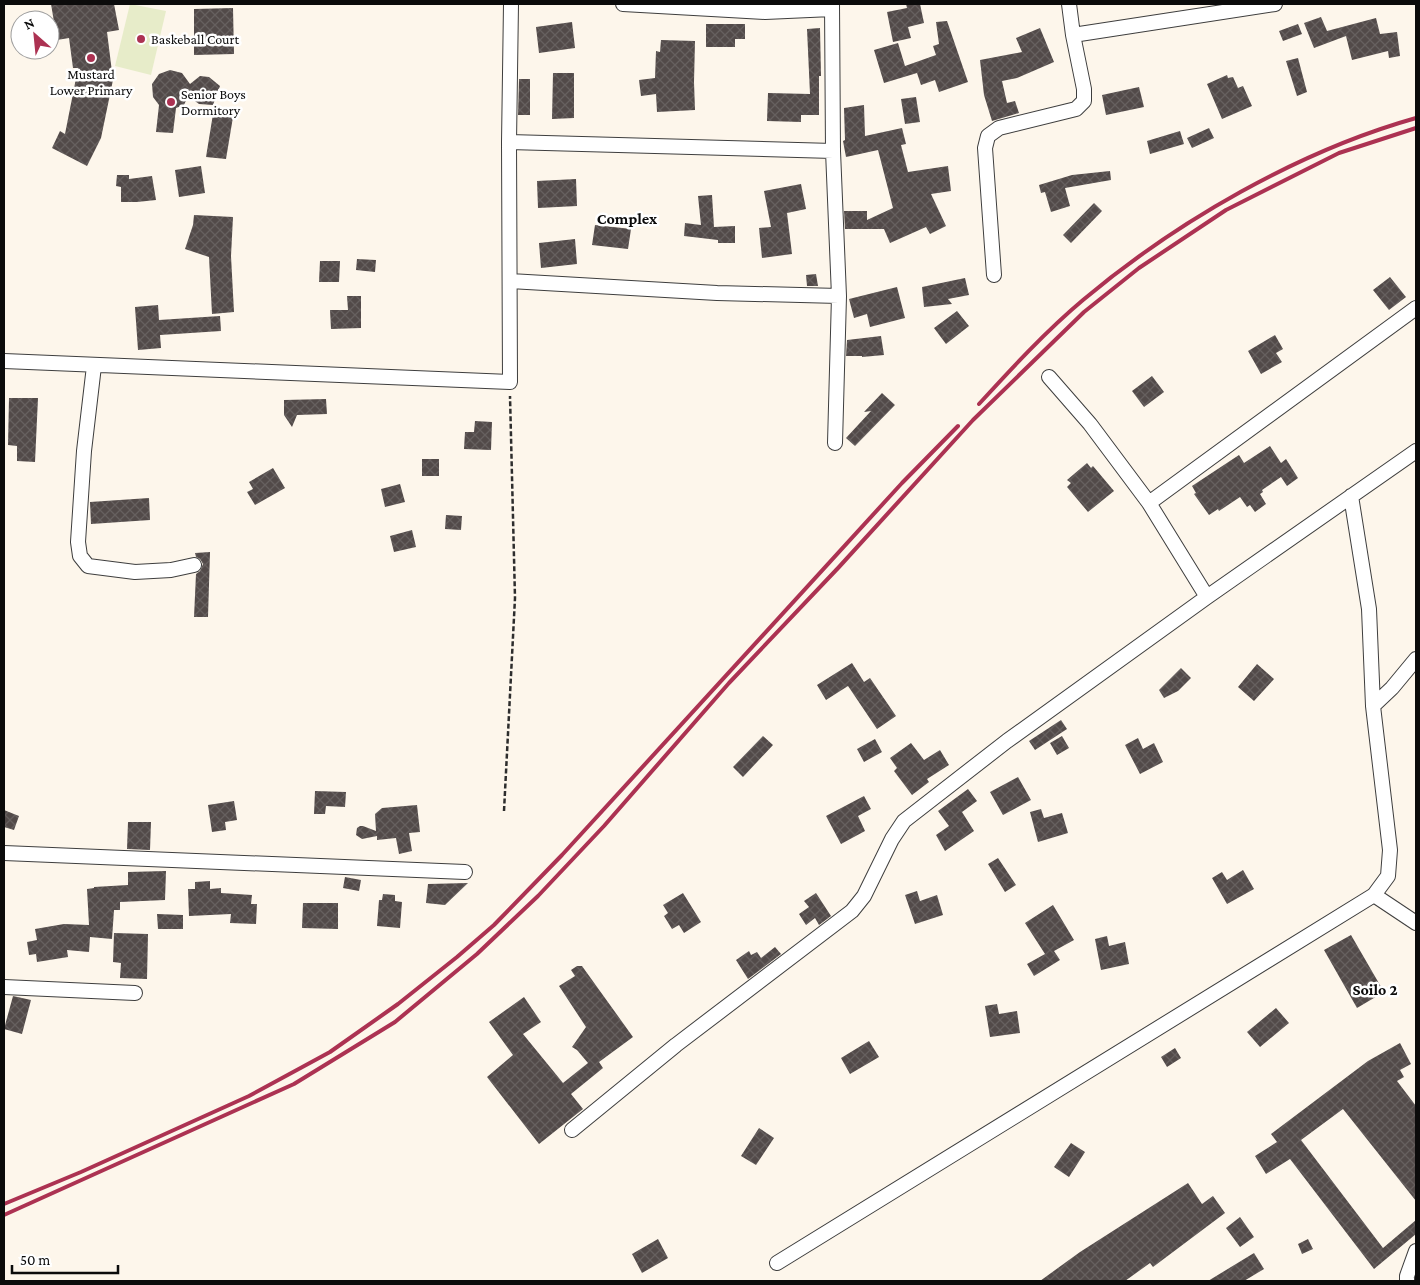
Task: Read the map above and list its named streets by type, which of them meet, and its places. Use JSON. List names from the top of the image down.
{
  "districts": ["Complex", "Soilo 2"],
  "places": ["Baskeball Court", "Mustard Lower Primary", "Senior Boys Dormitory"],
  "scale_bar": "50 m",
  "north": "top left"
}
